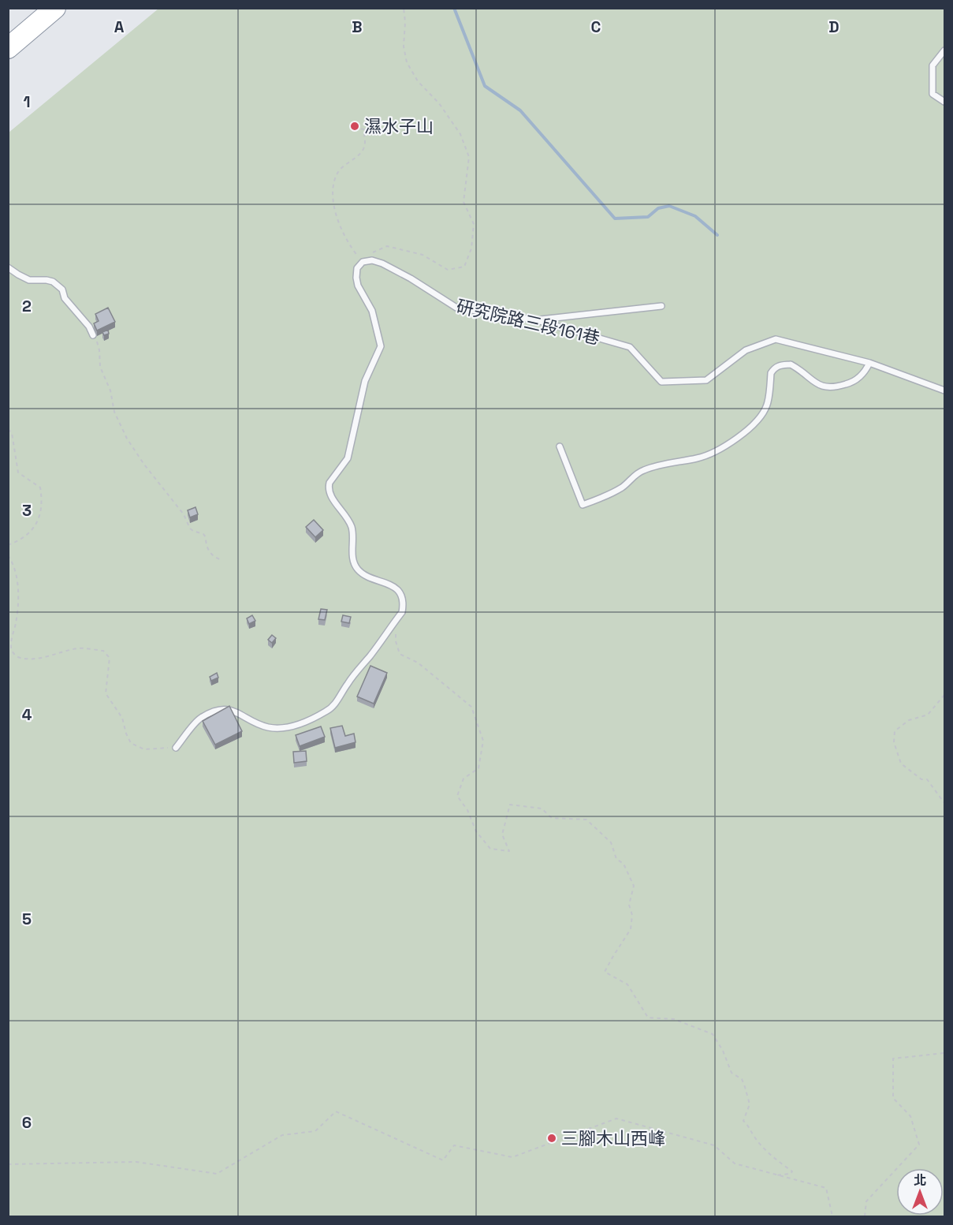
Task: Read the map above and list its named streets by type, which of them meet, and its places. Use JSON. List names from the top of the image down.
{
  "streets": {
    "lane": ["研究院路三段161巷"]
  },
  "places": ["濕水子山", "三腳木山西峰"],
  "north": "top",
  "grid": {
    "columns": [
      "A",
      "B",
      "C",
      "D"
    ],
    "rows": [
      "1",
      "2",
      "3",
      "4",
      "5",
      "6"
    ]
  }
}
